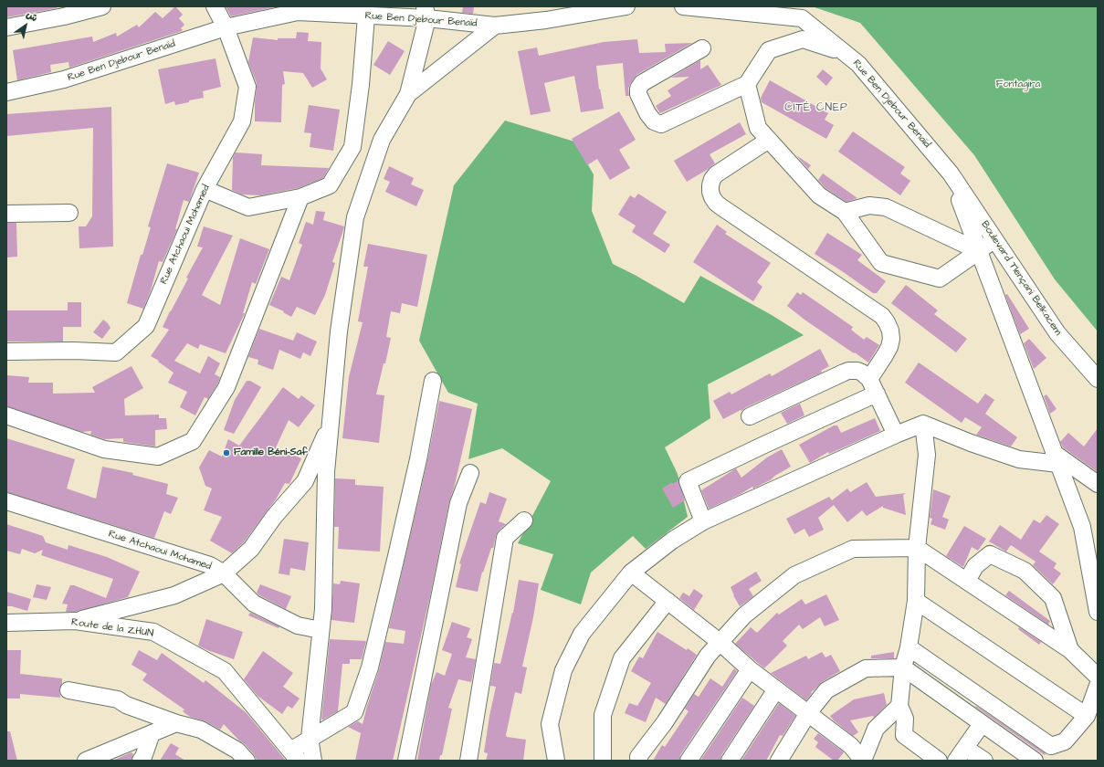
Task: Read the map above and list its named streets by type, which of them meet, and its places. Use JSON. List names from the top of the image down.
{
  "streets": {
    "street": [
      "Rue Ben Djebour Benaïd",
      "Rue Atchaoui Mohamed",
      "Boulevard Tlençani Belkacem",
      "Route de la ZHUN"
    ]
  },
  "crossings": [
    ["Rue Ben Djebour Benaïd", "Rue Atchaoui Mohamed"],
    ["Rue Ben Djebour Benaïd", "Boulevard Tlençani Belkacem"]
  ],
  "districts": ["CITÉ CNEP"],
  "parks": ["Fontagira"],
  "places": ["Famille Béni-Saf"],
  "north": "top right"
}
